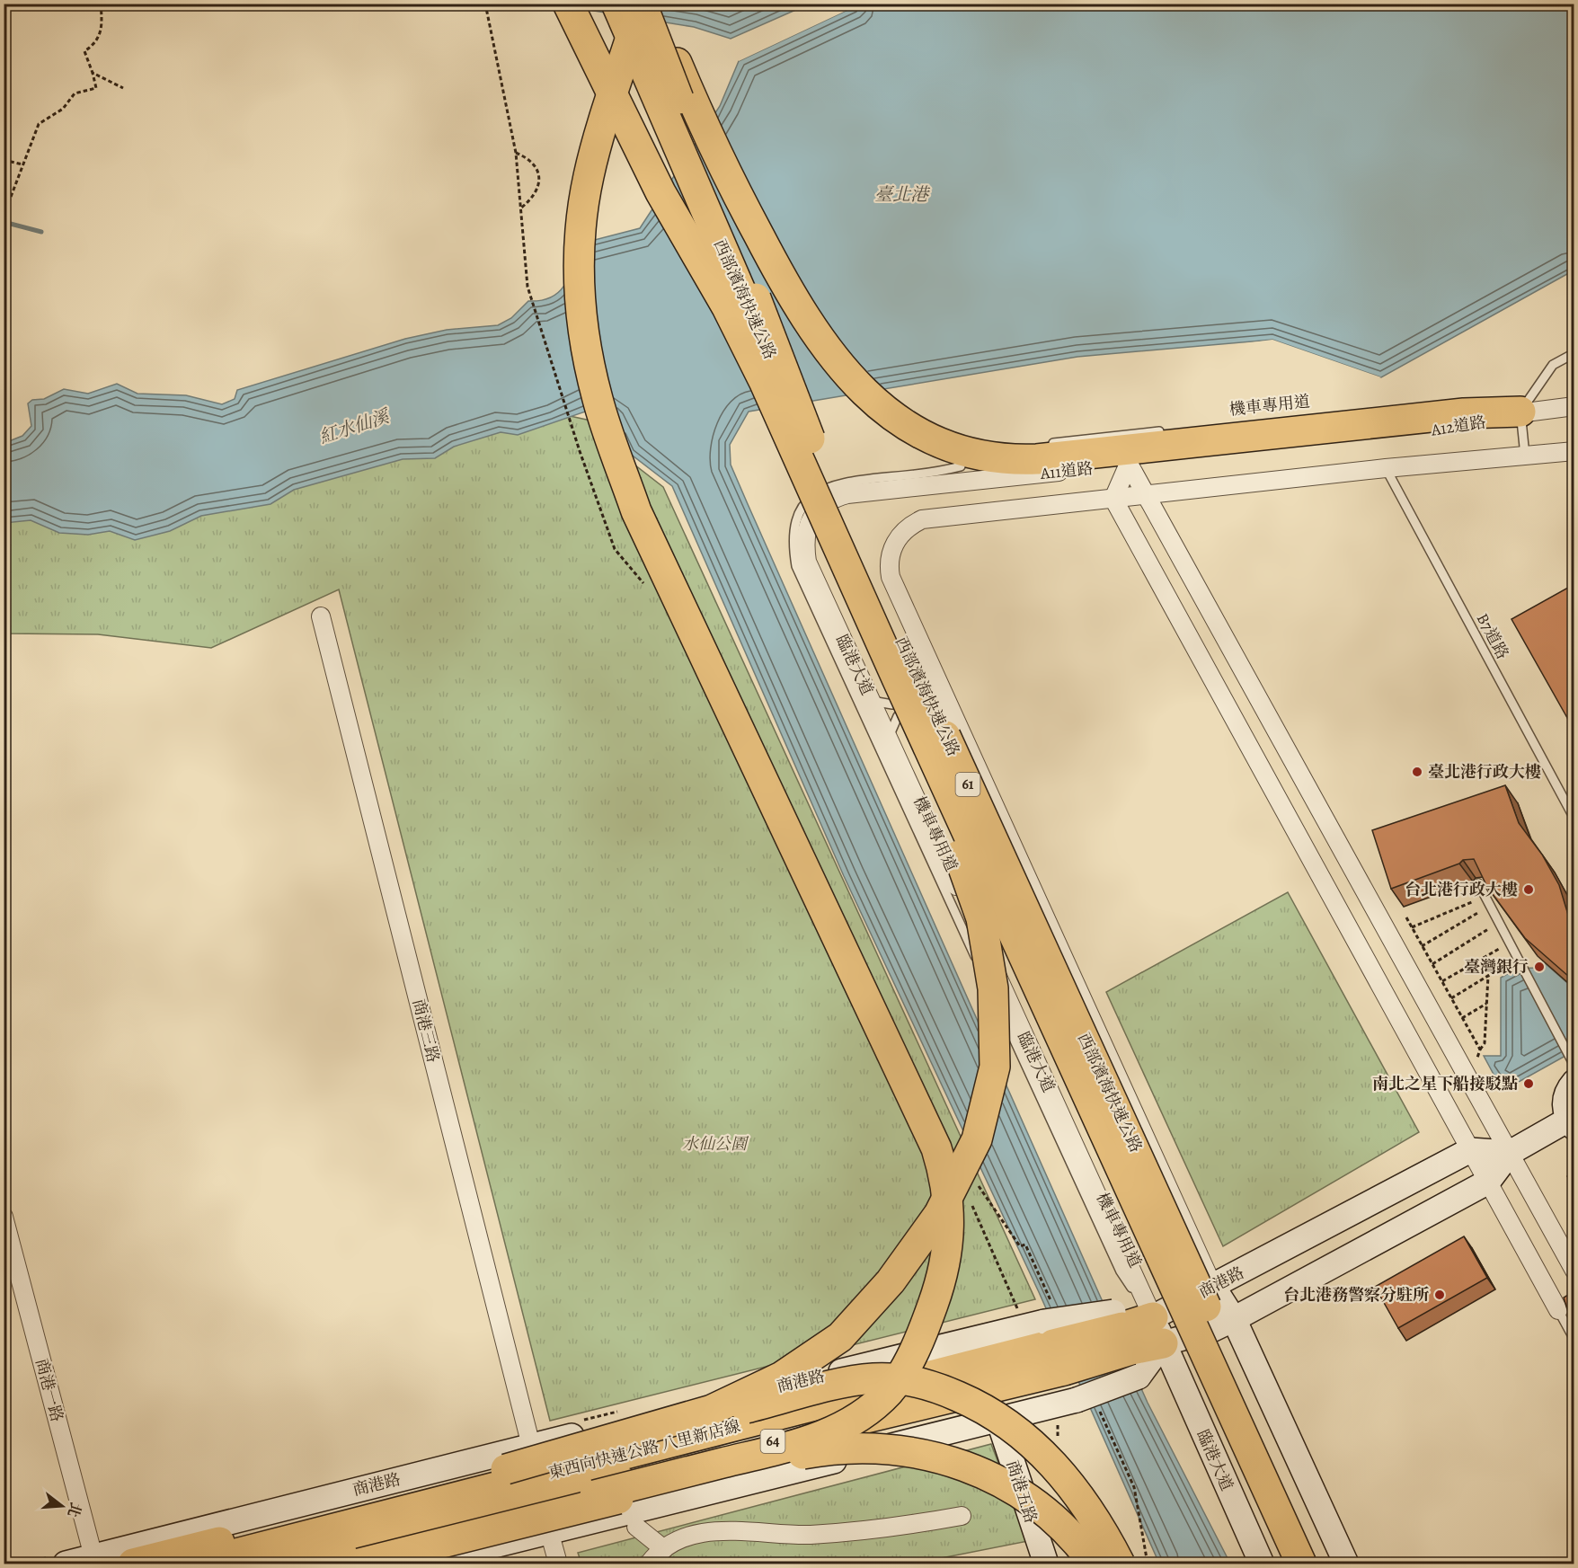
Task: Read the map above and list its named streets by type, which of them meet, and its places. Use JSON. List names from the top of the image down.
{
  "streets": {
    "highway": [
      "西部濱海快速公路",
      "61",
      "64",
      "東西向快速公路 八里新店線"
    ],
    "street": [
      "A12道路",
      "A11道路",
      "臨港大道",
      "商港三路",
      "商港路",
      "商港一路",
      "商港五路"
    ],
    "lane": ["機車專用道", "B7道路"]
  },
  "crossings": [
    ["機車專用道", "臨港大道"],
    ["機車專用道", "商港路"],
    ["機車專用道", "東西向快速公路 八里新店線"],
    ["A12道路", "A11道路"],
    ["A12道路", "B7道路"],
    ["A11道路", "B7道路"],
    ["A11道路", "臨港大道"],
    ["臨港大道", "商港路"],
    ["臨港大道", "東西向快速公路 八里新店線"],
    ["商港三路", "商港路"],
    ["商港路", "商港一路"],
    ["商港路", "東西向快速公路 八里新店線"]
  ],
  "water": ["臺北港", "紅水仙溪"],
  "parks": ["水仙公園"],
  "places": [
    "臺北港行政大樓",
    "台北港行政大樓",
    "臺灣銀行",
    "南北之星下船接駁點",
    "台北港務警察分駐所"
  ],
  "north": "right"
}
